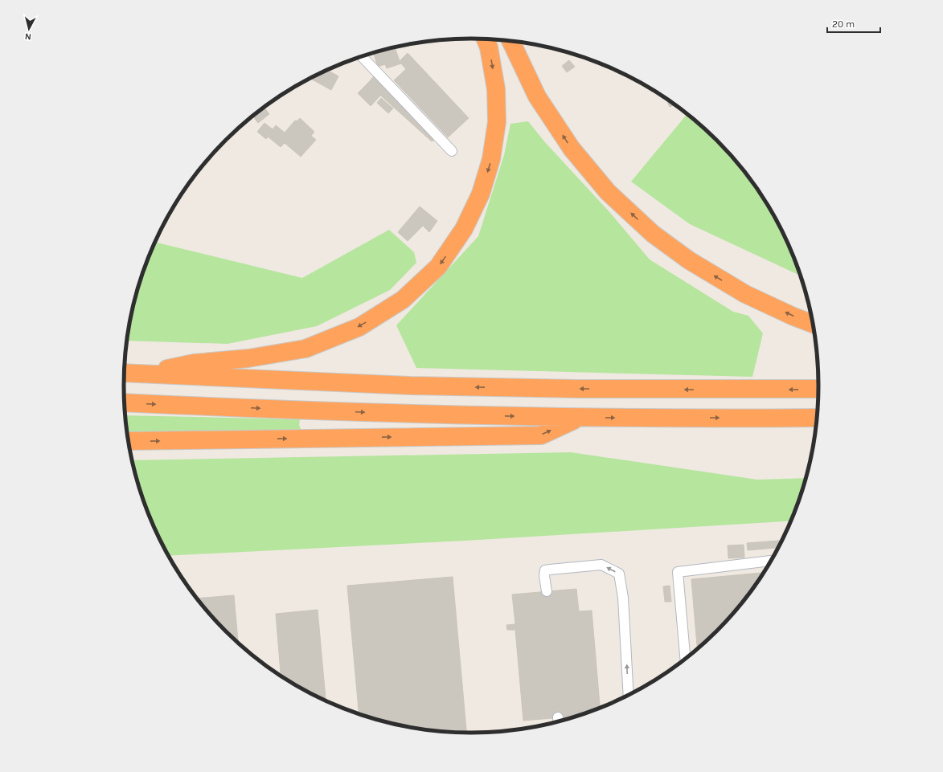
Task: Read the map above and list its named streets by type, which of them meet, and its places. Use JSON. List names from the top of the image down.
{
  "scale_bar": "20 m",
  "north": "bottom"
}
